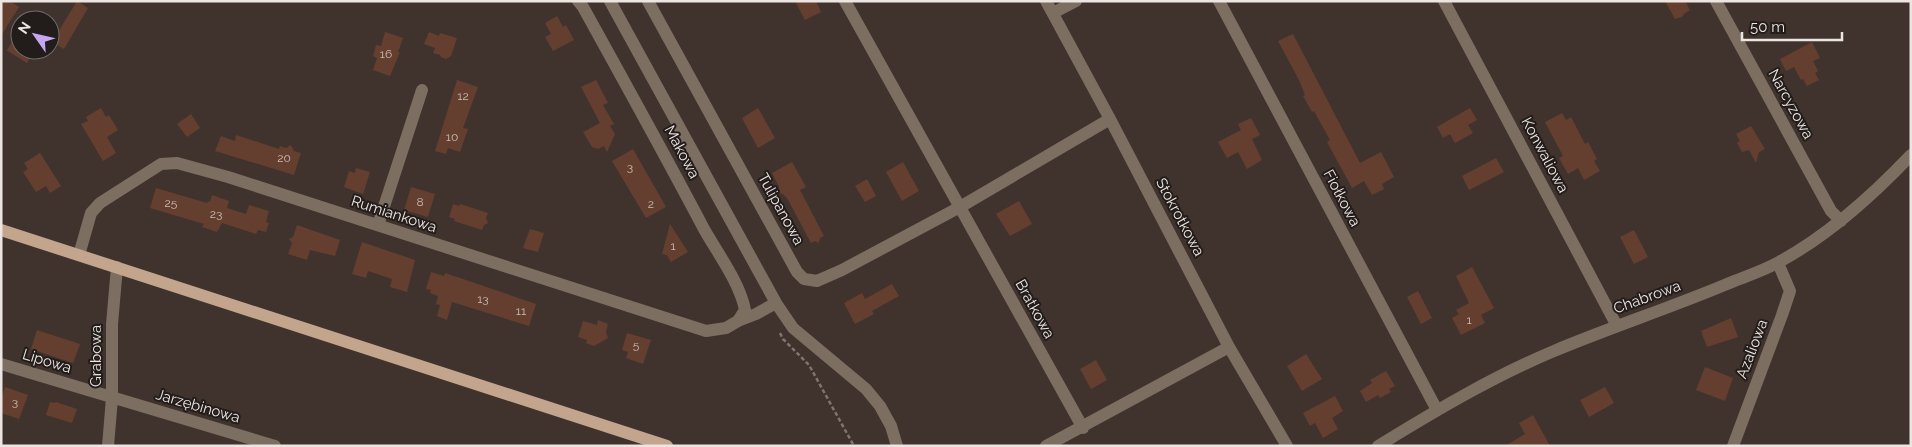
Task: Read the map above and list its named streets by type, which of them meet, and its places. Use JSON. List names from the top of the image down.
{
  "streets": {
    "street": [
      "Narcyzowa",
      "Makowa",
      "Konwaliowa",
      "Fiołkowa",
      "Tulipanowa",
      "Rumiankowa",
      "Stokrotkowa",
      "Chabrowa",
      "Bratkowa",
      "Azaliowa",
      "Grabowa",
      "Lipowa",
      "Jarzębinowa"
    ]
  },
  "crossings": [
    ["Narcyzowa", "Chabrowa"],
    ["Makowa", "Rumiankowa"],
    ["Konwaliowa", "Chabrowa"],
    ["Fiołkowa", "Chabrowa"],
    ["Tulipanowa", "Bratkowa"],
    ["Chabrowa", "Azaliowa"],
    ["Grabowa", "Lipowa"],
    ["Grabowa", "Jarzębinowa"],
    ["Lipowa", "Jarzębinowa"]
  ],
  "house_numbers": [
    "16",
    "12",
    "10",
    "20",
    "3",
    "8",
    "25",
    "2",
    "23",
    "1",
    "13",
    "11",
    "1",
    "5",
    "3"
  ],
  "scale_bar": "50 m",
  "north": "top left"
}
